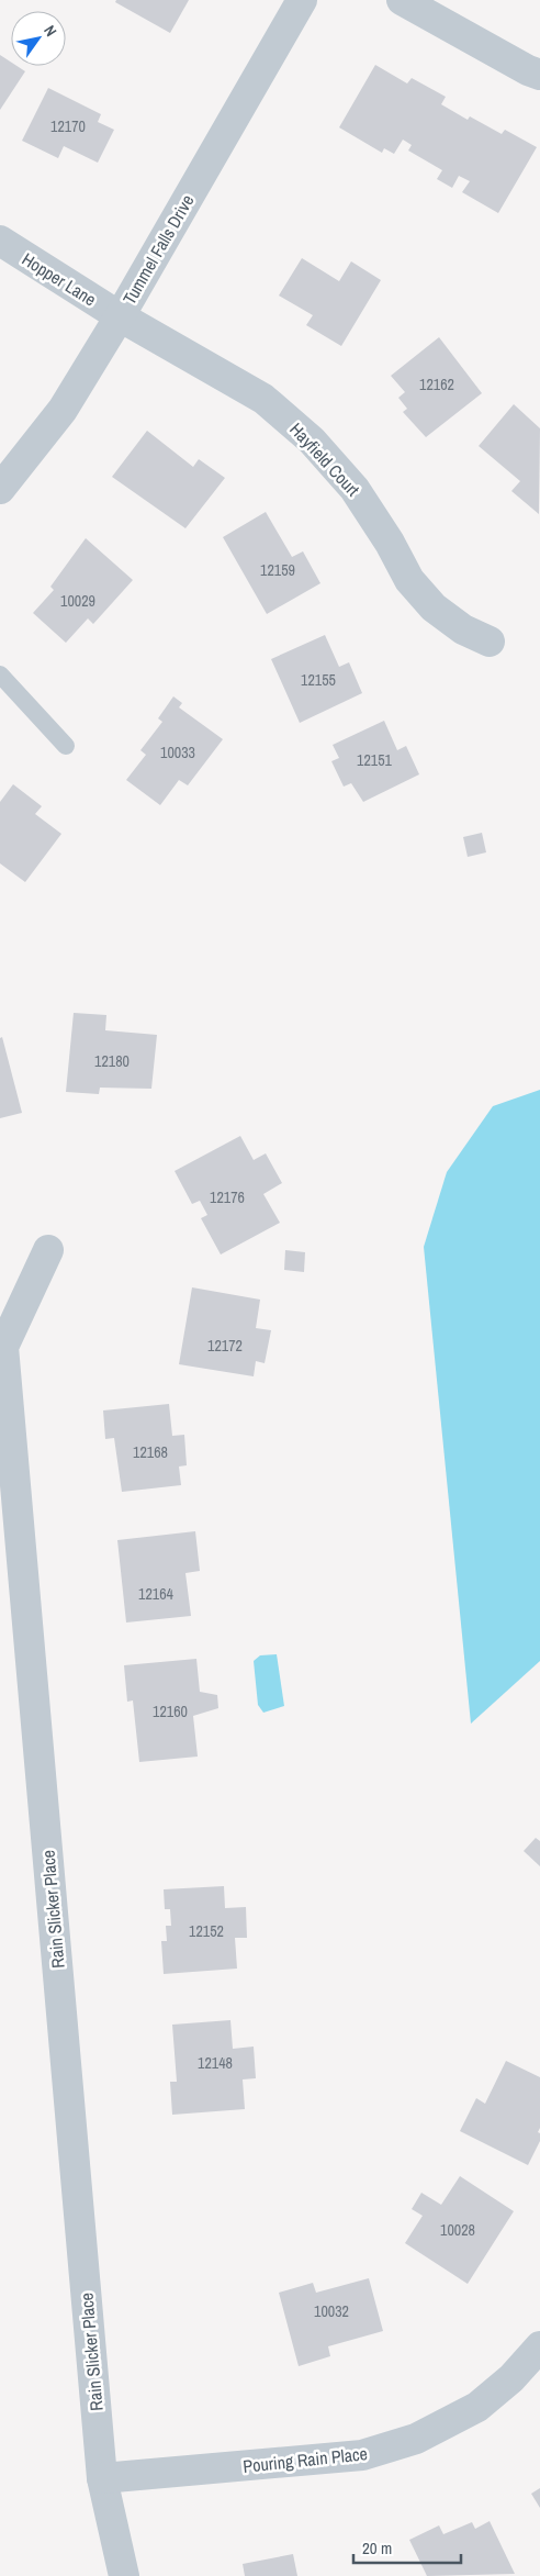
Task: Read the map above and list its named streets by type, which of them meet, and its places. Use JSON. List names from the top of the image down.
{
  "streets": {
    "street": [
      "Tummel Falls Drive",
      "Hopper Lane",
      "Hayfield Court",
      "Rain Slicker Place",
      "Pouring Rain Place"
    ]
  },
  "crossings": [
    ["Tummel Falls Drive", "Hopper Lane"],
    ["Tummel Falls Drive", "Hayfield Court"],
    ["Hopper Lane", "Hayfield Court"],
    ["Rain Slicker Place", "Pouring Rain Place"]
  ],
  "house_numbers": [
    "12170",
    "12162",
    "12159",
    "10029",
    "12155",
    "10033",
    "12151",
    "12180",
    "12176",
    "12172",
    "12168",
    "12164",
    "12160",
    "12152",
    "12148",
    "10028",
    "10032"
  ],
  "scale_bar": "20 m",
  "north": "top right"
}
